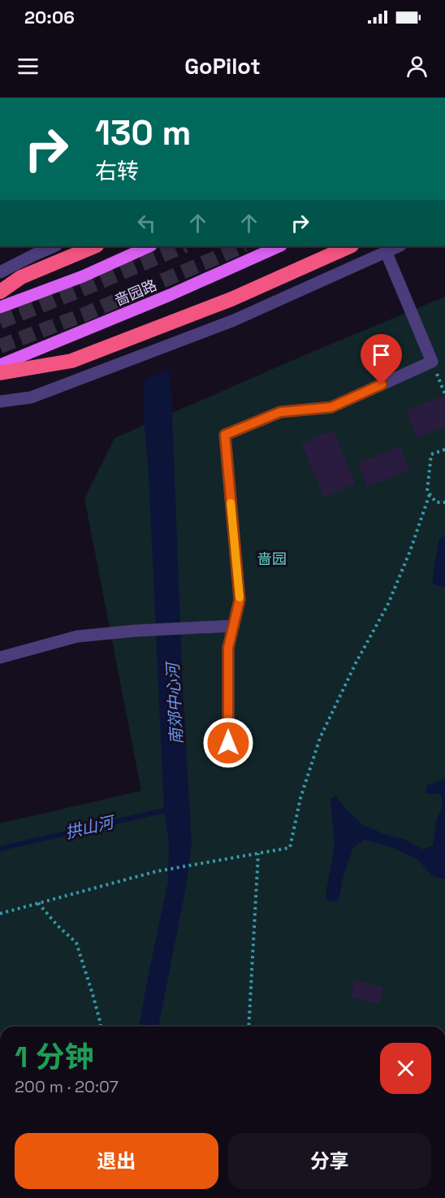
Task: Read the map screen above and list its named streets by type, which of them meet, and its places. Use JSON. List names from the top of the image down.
{
  "streets": {
    "main road": ["啬园路"]
  },
  "water": ["南郊中心河", "拱山河"],
  "parks": ["啬园"],
  "page": {
    "status": "20:06",
    "header": "GoPilot",
    "turn": ["130 m", "右转"],
    "heading": ["1 分钟", "200 m · 20:07"],
    "buttons": ["退出", "分享"]
  }
}
